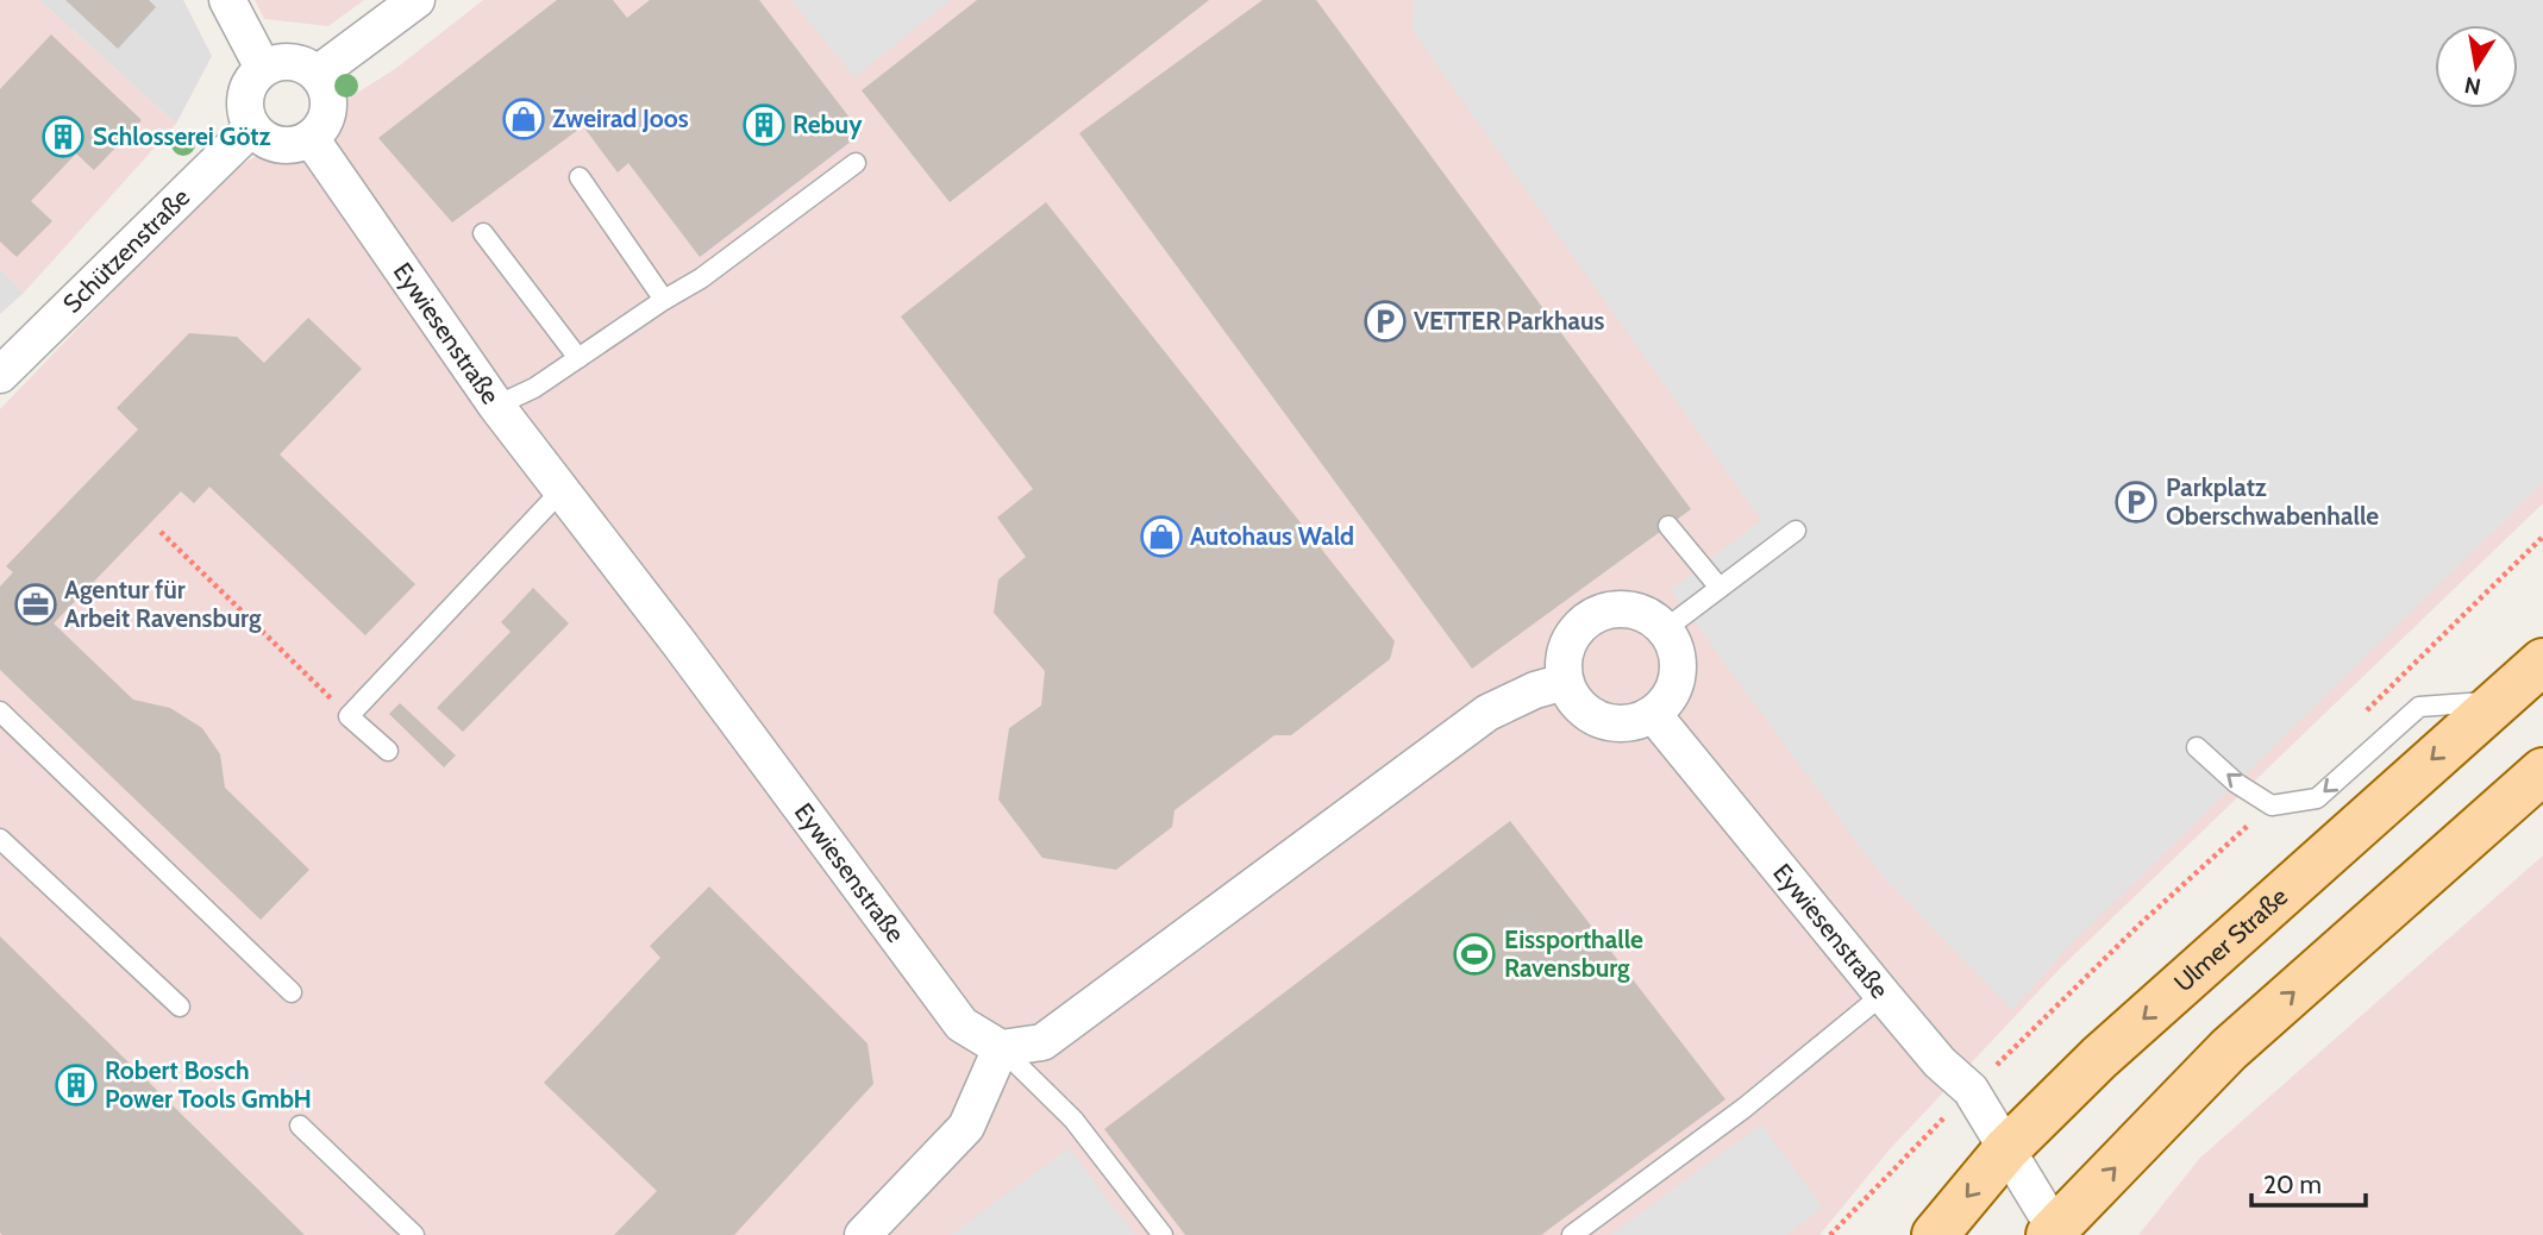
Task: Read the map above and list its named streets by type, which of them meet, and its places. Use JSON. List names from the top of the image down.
{
  "streets": {
    "main road": ["Ulmer Straße"],
    "street": ["Schützenstraße", "Eywiesenstraße"]
  },
  "crossings": [
    ["Schützenstraße", "Eywiesenstraße"],
    ["Eywiesenstraße", "Ulmer Straße"]
  ],
  "places": {
    "shop": ["Zweirad Joos", "Autohaus Wald"],
    "building": ["Rebuy", "Schlosserei Götz", "Robert Bosch Power Tools GmbH"],
    "parking": ["VETTER Parkhaus", "Parkplatz Oberschwabenhalle"],
    "office": ["Agentur für Arbeit Ravensburg"],
    "sports": ["Eissporthalle Ravensburg"]
  },
  "scale_bar": "20 m",
  "north": "bottom"
}
